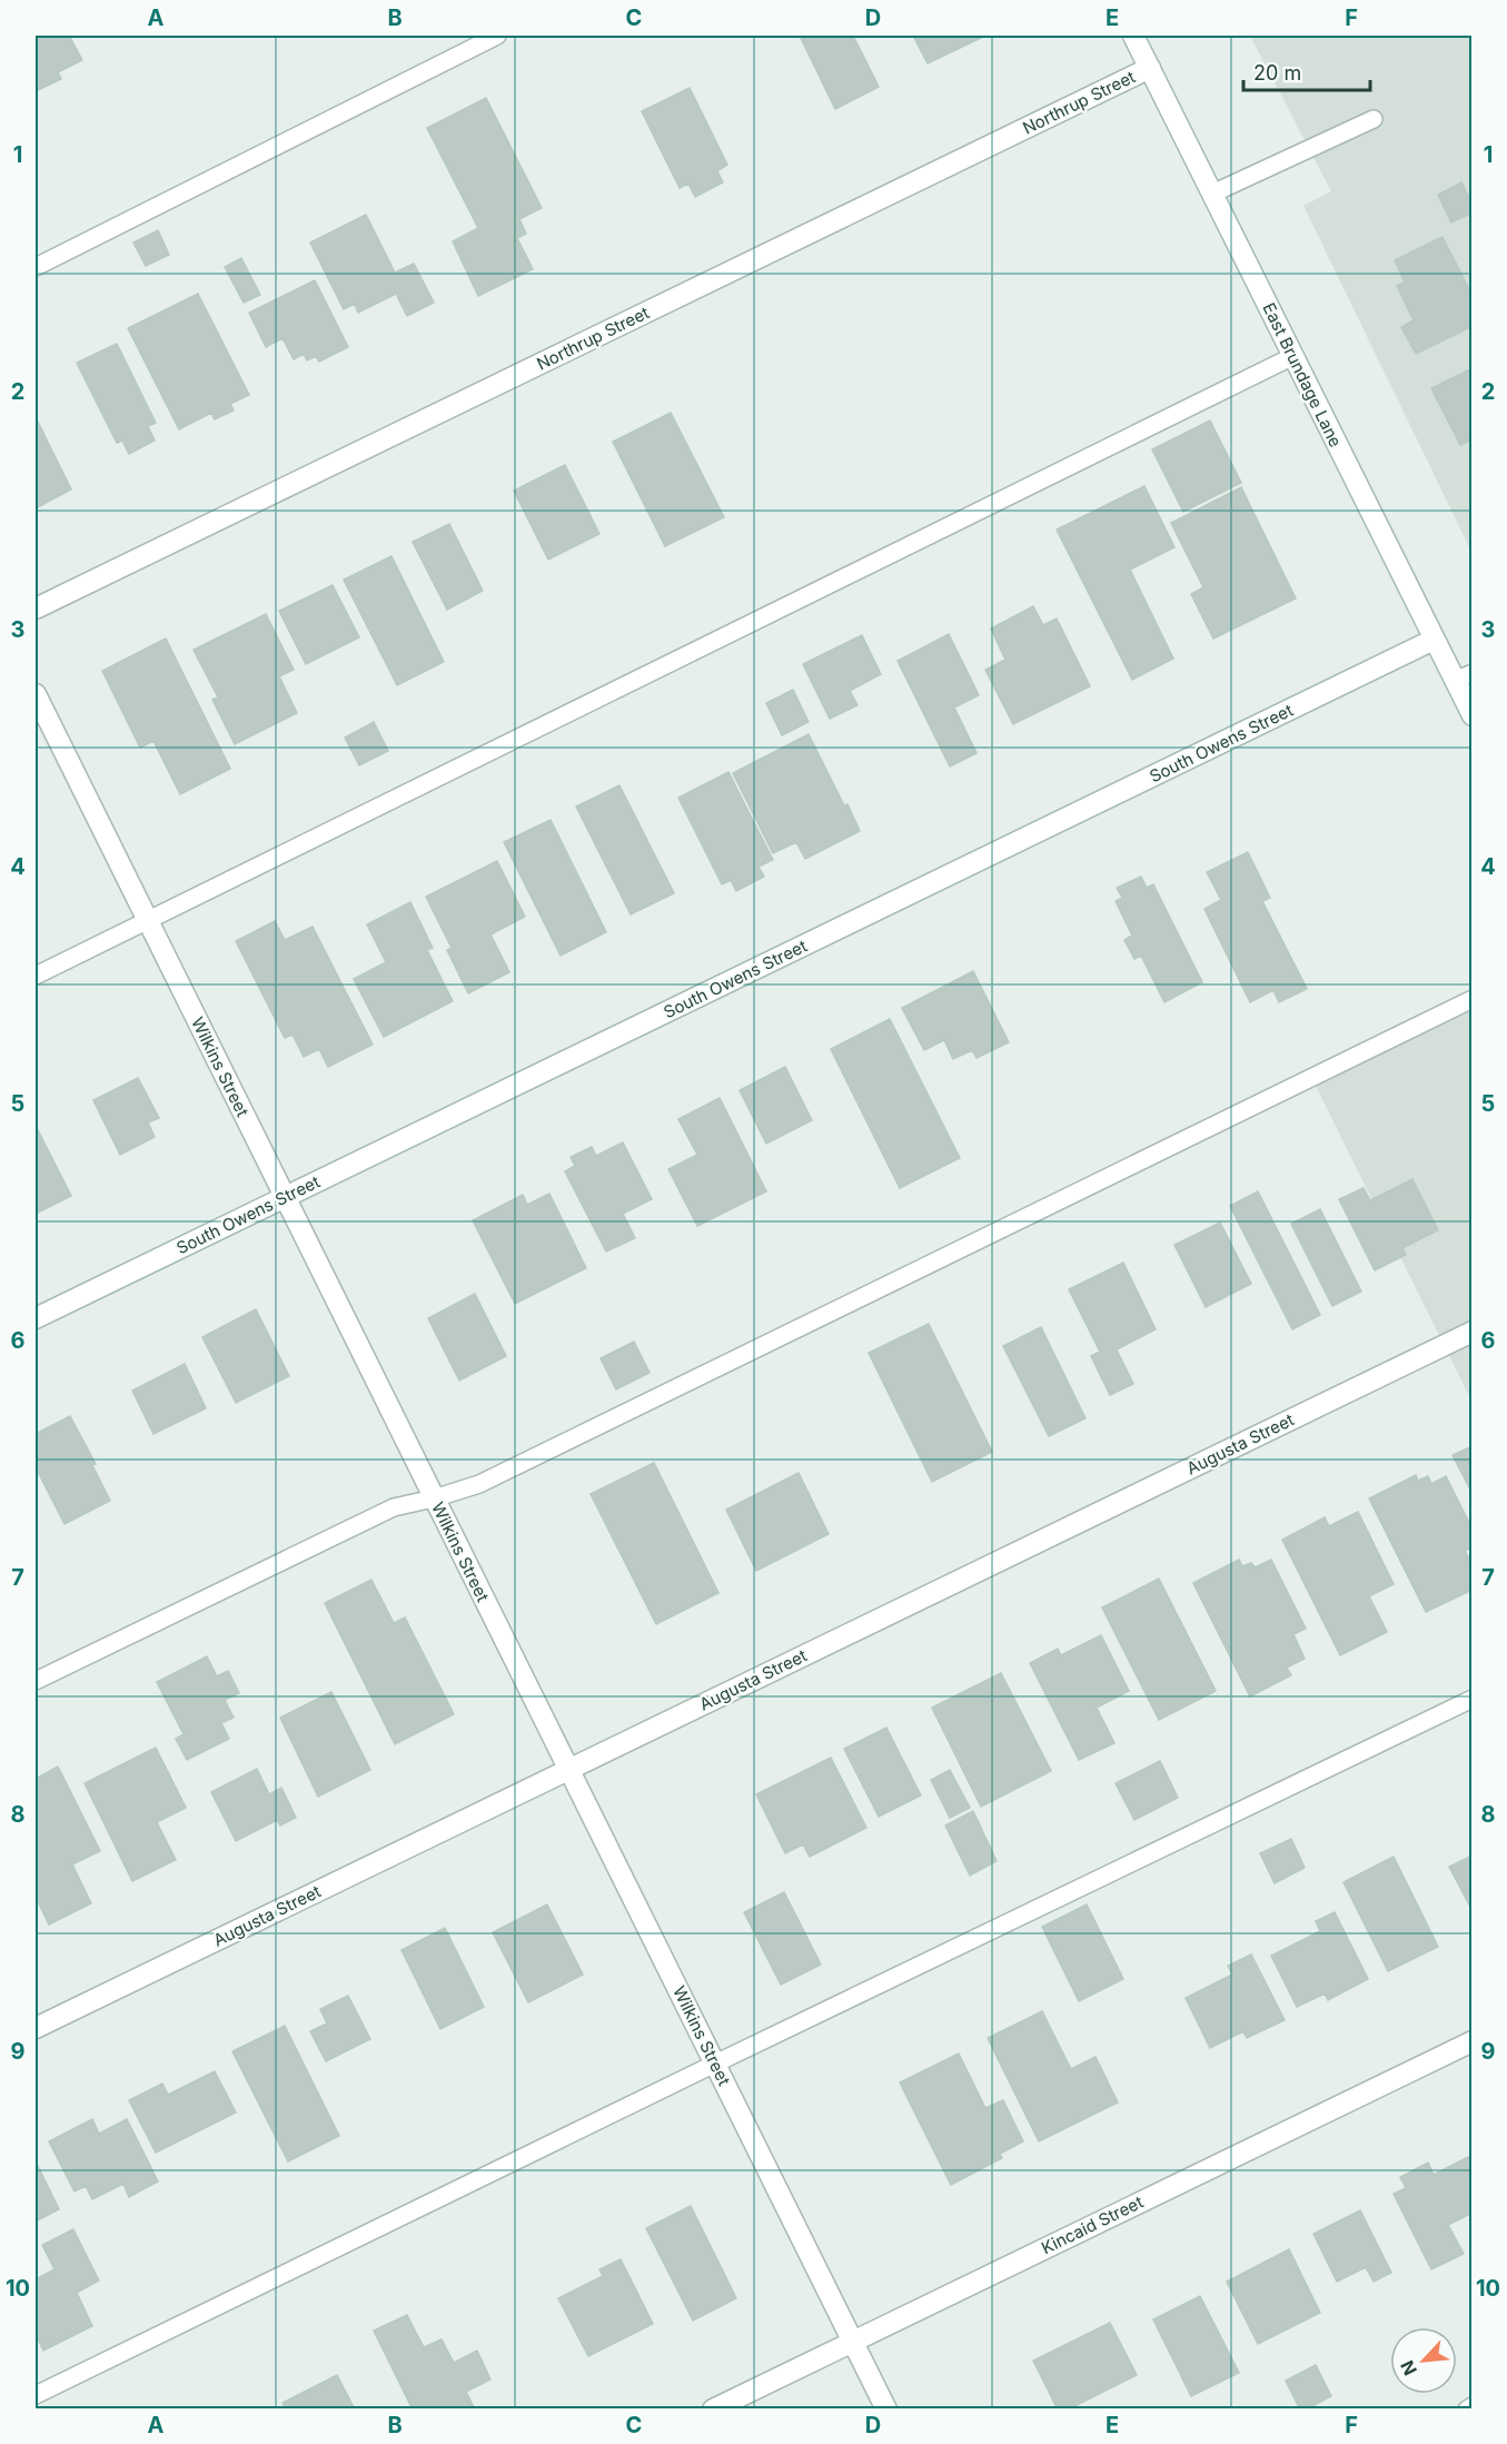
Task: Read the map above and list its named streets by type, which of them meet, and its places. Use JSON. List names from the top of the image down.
{
  "streets": {
    "street": [
      "Northrup Street",
      "East Brundage Lane",
      "South Owens Street",
      "Wilkins Street",
      "Augusta Street",
      "Kincaid Street"
    ]
  },
  "crossings": [
    ["Northrup Street", "East Brundage Lane"],
    ["East Brundage Lane", "South Owens Street"],
    ["South Owens Street", "Wilkins Street"],
    ["Wilkins Street", "Augusta Street"],
    ["Wilkins Street", "Kincaid Street"]
  ],
  "scale_bar": "20 m",
  "north": "bottom left",
  "grid": {
    "columns": [
      "A",
      "B",
      "C",
      "D",
      "E",
      "F"
    ],
    "rows": [
      "1",
      "2",
      "3",
      "4",
      "5",
      "6",
      "7",
      "8",
      "9",
      "10"
    ]
  }
}
